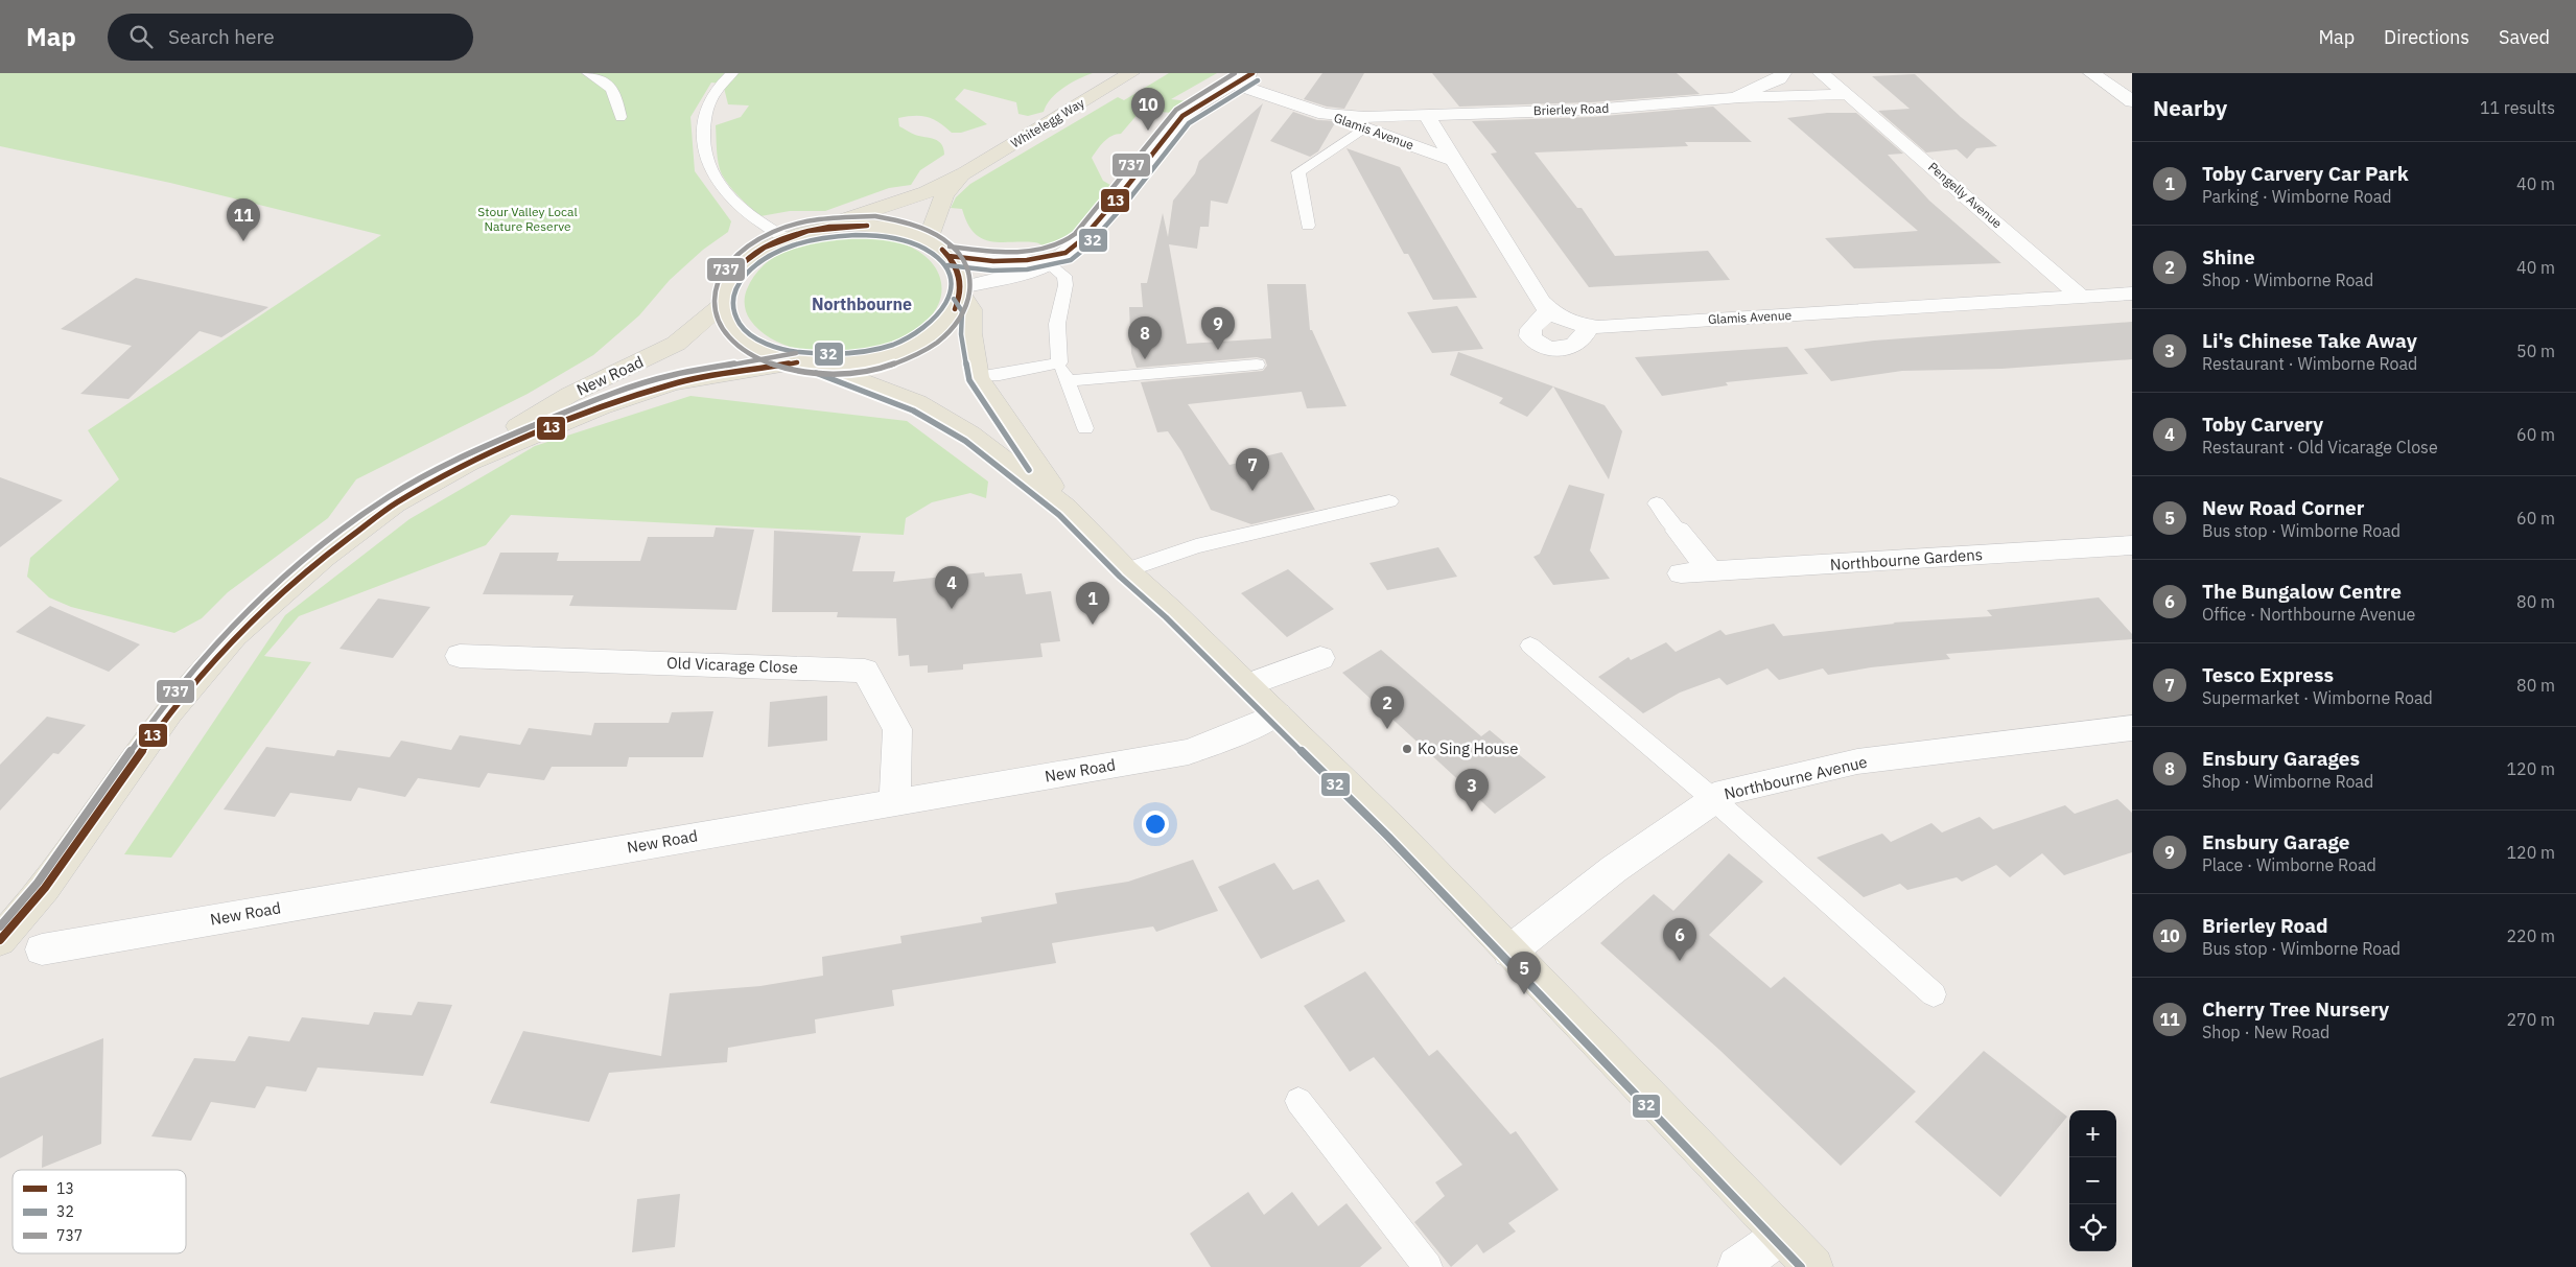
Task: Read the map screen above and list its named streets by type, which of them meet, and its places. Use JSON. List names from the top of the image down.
{
  "streets": {
    "main road": ["Whitelegg Way", "New Road"],
    "street": [
      "Brierley Road",
      "Glamis Avenue",
      "Pengelly Avenue",
      "Northbourne Gardens",
      "Old Vicarage Close",
      "Northbourne Avenue"
    ]
  },
  "crossings": [
    ["Brierley Road", "Glamis Avenue"],
    ["Glamis Avenue", "Pengelly Avenue"],
    ["New Road", "Old Vicarage Close"]
  ],
  "districts": ["Northbourne"],
  "parks": ["Stour Valley Local Nature Reserve"],
  "places": ["Ko Sing House"],
  "lines": ["transit line 13", "transit line 737", "transit line 32"],
  "legend": ["13", "32", "737"],
  "page": {
    "header": "Map",
    "search": "Search here",
    "nav": ["Map", "Directions", "Saved"],
    "heading": ["Nearby", "11 results"],
    "pins": [
      "10",
      "11",
      "9",
      "8",
      "7",
      "4",
      "1",
      "2",
      "3",
      "6",
      "5"
    ],
    "list": [
      {
        "mark": "1",
        "name": "Toby Carvery Car Park",
        "note": "Parking · Wimborne Road",
        "value": "40 m"
      },
      {
        "mark": "2",
        "name": "Shine",
        "note": "Shop · Wimborne Road",
        "value": "40 m"
      },
      {
        "mark": "3",
        "name": "Li's Chinese Take Away",
        "note": "Restaurant · Wimborne Road",
        "value": "50 m"
      },
      {
        "mark": "4",
        "name": "Toby Carvery",
        "note": "Restaurant · Old Vicarage Close",
        "value": "60 m"
      },
      {
        "mark": "5",
        "name": "New Road Corner",
        "note": "Bus stop · Wimborne Road",
        "value": "60 m"
      },
      {
        "mark": "6",
        "name": "The Bungalow Centre",
        "note": "Office · Northbourne Avenue",
        "value": "80 m"
      },
      {
        "mark": "7",
        "name": "Tesco Express",
        "note": "Supermarket · Wimborne Road",
        "value": "80 m"
      },
      {
        "mark": "8",
        "name": "Ensbury Garages",
        "note": "Shop · Wimborne Road",
        "value": "120 m"
      },
      {
        "mark": "9",
        "name": "Ensbury Garage",
        "note": "Place · Wimborne Road",
        "value": "120 m"
      },
      {
        "mark": "10",
        "name": "Brierley Road",
        "note": "Bus stop · Wimborne Road",
        "value": "220 m"
      },
      {
        "mark": "11",
        "name": "Cherry Tree Nursery",
        "note": "Shop · New Road",
        "value": "270 m"
      }
    ],
    "map_buttons": ["+", "−"]
  }
}
